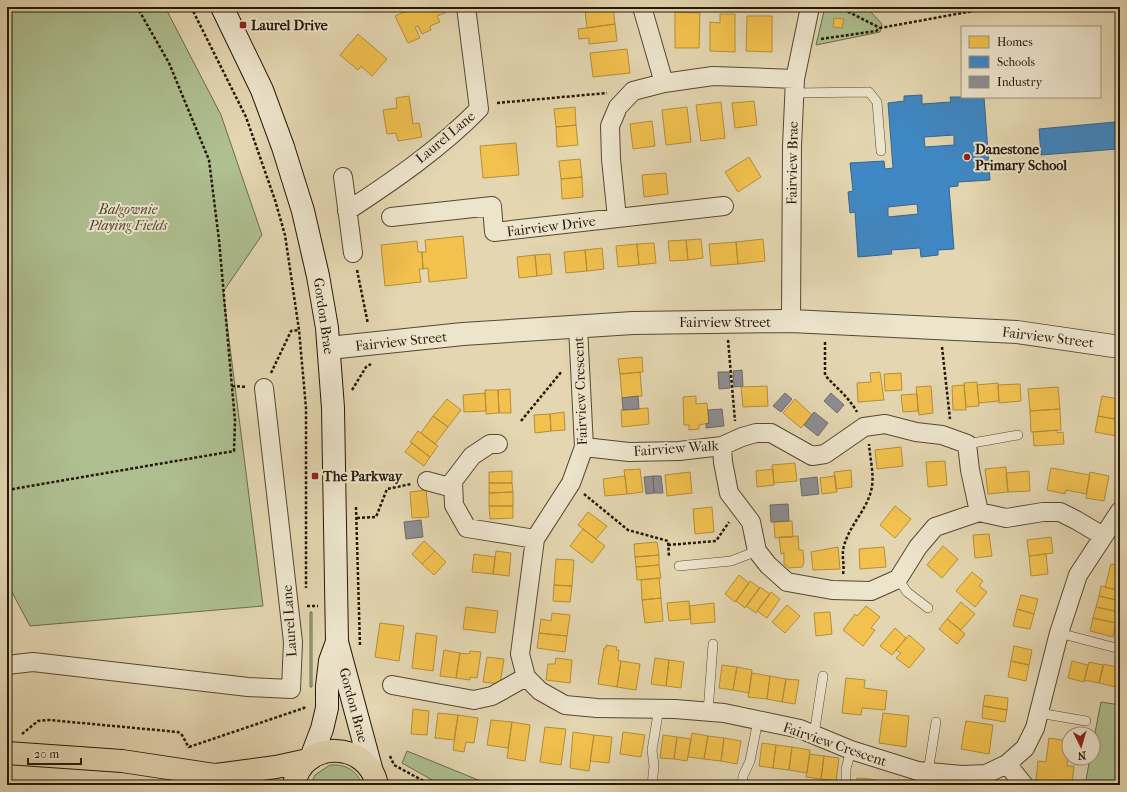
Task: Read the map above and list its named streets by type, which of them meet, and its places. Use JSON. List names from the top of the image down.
{
  "streets": {
    "main road": ["Gordon Brae", "Fairview Street"],
    "street": [
      "Laurel Lane",
      "Fairview Brae",
      "Fairview Drive",
      "Fairview Crescent",
      "Fairview Walk"
    ]
  },
  "crossings": [
    ["Fairview Brae", "Fairview Street"],
    ["Gordon Brae", "Fairview Street"],
    ["Fairview Street", "Fairview Crescent"],
    ["Fairview Crescent", "Fairview Walk"]
  ],
  "parks": ["Balgownie Playing Fields"],
  "places": {
    "transit": ["Laurel Drive", "The Parkway"],
    "other": ["Danestone Primary School"]
  },
  "legend": ["Homes", "Schools", "Industry"],
  "scale_bar": "20 m",
  "north": "bottom"
}
